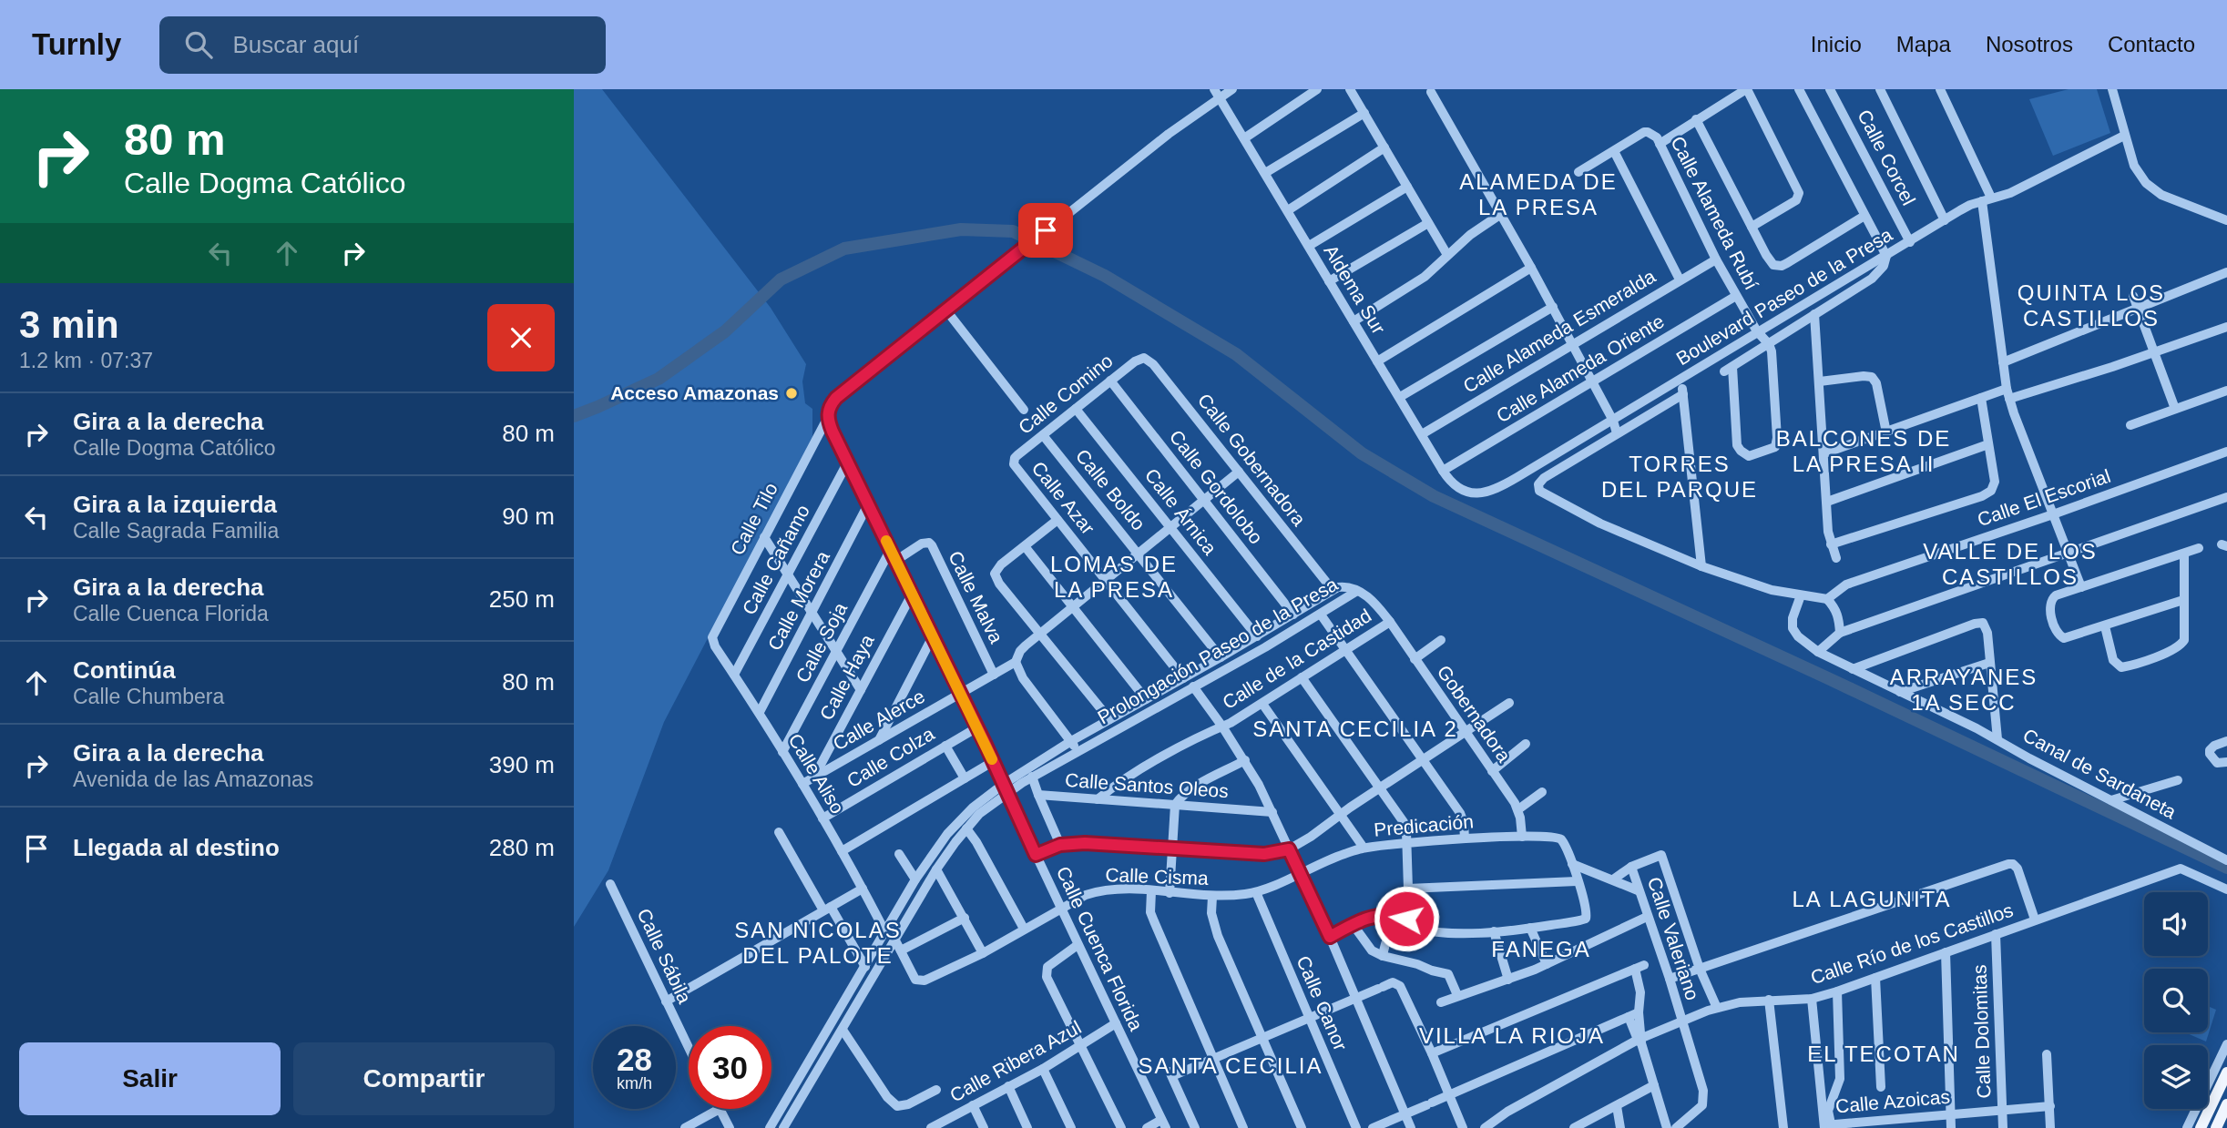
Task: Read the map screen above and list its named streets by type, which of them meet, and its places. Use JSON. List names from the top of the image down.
{
  "streets": {
    "street": [
      "Calle Corcel",
      "Calle Alameda Rubí",
      "Aldema Sur",
      "Boulevard Paseo de la Presa",
      "Calle Alameda Esmeralda",
      "Calle Alameda Oriente",
      "Calle Comino",
      "Calle Gobernadora",
      "Calle Gordolobo",
      "Calle Boldo",
      "Calle Azar",
      "Calle El Escorial",
      "Calle Árnica",
      "Calle Tilo",
      "Calle Cañamo",
      "Calle Malva",
      "Calle Morera",
      "Calle Soja",
      "Prolongación Paseo de la Presa",
      "Calle de la Castidad",
      "Calle Haya",
      "Gobernadora",
      "Calle Alerce",
      "Calle Colza",
      "Calle Aliso",
      "Canal de Sardaneta",
      "Calle Santos Oleos",
      "Predicación",
      "Calle Cisma",
      "Calle Valeriano",
      "Calle Río de los Castillos",
      "Calle Cuenca Florida",
      "Calle Sábila",
      "Calle Canor",
      "Calle Dolomitas",
      "Calle Ribera Azul",
      "Calle Azoicas"
    ]
  },
  "crossings": [
    ["Calle Corcel", "Boulevard Paseo de la Presa"],
    ["Calle Alameda Rubí", "Boulevard Paseo de la Presa"],
    ["Calle Alameda Rubí", "Calle Alameda Esmeralda"],
    ["Calle Alameda Rubí", "Calle Alameda Oriente"],
    ["Aldema Sur", "Boulevard Paseo de la Presa"],
    ["Aldema Sur", "Calle Alameda Esmeralda"],
    ["Aldema Sur", "Calle Alameda Oriente"],
    ["Calle Comino", "Calle Gobernadora"],
    ["Calle Comino", "Calle Gordolobo"],
    ["Calle Comino", "Calle Boldo"],
    ["Calle Comino", "Calle Azar"],
    ["Calle Comino", "Calle Árnica"],
    ["Calle Gobernadora", "Prolongación Paseo de la Presa"],
    ["Calle Gobernadora", "Calle Alerce"],
    ["Calle Gordolobo", "Prolongación Paseo de la Presa"],
    ["Calle Gordolobo", "Calle Alerce"],
    ["Calle Boldo", "Prolongación Paseo de la Presa"],
    ["Calle Boldo", "Calle Alerce"],
    ["Calle Azar", "Prolongación Paseo de la Presa"],
    ["Calle Azar", "Calle Alerce"],
    ["Calle El Escorial", "Canal de Sardaneta"],
    ["Calle Árnica", "Prolongación Paseo de la Presa"],
    ["Calle Árnica", "Calle Alerce"],
    ["Calle Tilo", "Calle Aliso"],
    ["Calle Tilo", "Calle Cuenca Florida"],
    ["Calle Cañamo", "Calle Aliso"],
    ["Calle Cañamo", "Calle Cuenca Florida"],
    ["Calle Malva", "Calle Alerce"],
    ["Calle Malva", "Calle Cuenca Florida"],
    ["Calle Morera", "Calle Aliso"],
    ["Calle Morera", "Calle Cuenca Florida"],
    ["Calle Soja", "Calle Aliso"],
    ["Calle Soja", "Calle Cuenca Florida"],
    ["Prolongación Paseo de la Presa", "Gobernadora"],
    ["Prolongación Paseo de la Presa", "Calle Santos Oleos"],
    ["Prolongación Paseo de la Presa", "Calle Cuenca Florida"],
    ["Calle de la Castidad", "Gobernadora"],
    ["Calle de la Castidad", "Calle Santos Oleos"],
    ["Calle Haya", "Calle Alerce"],
    ["Calle Haya", "Calle Cuenca Florida"],
    ["Gobernadora", "Predicación"],
    ["Calle Alerce", "Calle Aliso"],
    ["Calle Alerce", "Calle Cuenca Florida"],
    ["Calle Colza", "Calle Aliso"],
    ["Calle Colza", "Calle Cuenca Florida"],
    ["Predicación", "Calle Cisma"],
    ["Calle Cisma", "Calle Cuenca Florida"],
    ["Calle Cisma", "Calle Canor"],
    ["Calle Valeriano", "Calle Río de los Castillos"],
    ["Calle Río de los Castillos", "Calle Dolomitas"],
    ["Calle Cuenca Florida", "Calle Ribera Azul"],
    ["Calle Dolomitas", "Calle Azoicas"]
  ],
  "districts": [
    "ALAMEDA DE LA PRESA",
    "QUINTA LOS CASTILLOS",
    "BALCONES DE LA PRESA II",
    "TORRES DEL PARQUE",
    "VALLE DE LOS CASTILLOS",
    "LOMAS DE LA PRESA",
    "ARRAYANES 1A SECC",
    "SANTA CECILIA 2",
    "LA LAGUNITA",
    "SAN NICOLAS DEL PALOTE",
    "FANEGA",
    "VILLA LA RIOJA",
    "EL TECOTAN",
    "SANTA CECILIA"
  ],
  "places": ["Acceso Amazonas"],
  "page": {
    "header": "Turnly",
    "search": "Buscar aquí",
    "nav": [
      "Inicio",
      "Mapa",
      "Nosotros",
      "Contacto"
    ],
    "turn": ["80 m", "Calle Dogma Católico"],
    "heading": ["3 min", "1.2 km · 07:37"],
    "list": [
      {
        "name": "Gira a la derecha",
        "note": "Calle Dogma Católico",
        "value": "80 m"
      },
      {
        "name": "Gira a la izquierda",
        "note": "Calle Sagrada Familia",
        "value": "90 m"
      },
      {
        "name": "Gira a la derecha",
        "note": "Calle Cuenca Florida",
        "value": "250 m"
      },
      {
        "name": "Continúa",
        "note": "Calle Chumbera",
        "value": "80 m"
      },
      {
        "name": "Gira a la derecha",
        "note": "Avenida de las Amazonas",
        "value": "390 m"
      },
      {
        "name": "Llegada al destino",
        "value": "280 m"
      }
    ],
    "speed": "28 km/h",
    "limit": "30",
    "buttons": ["Salir", "Compartir"]
  }
}
